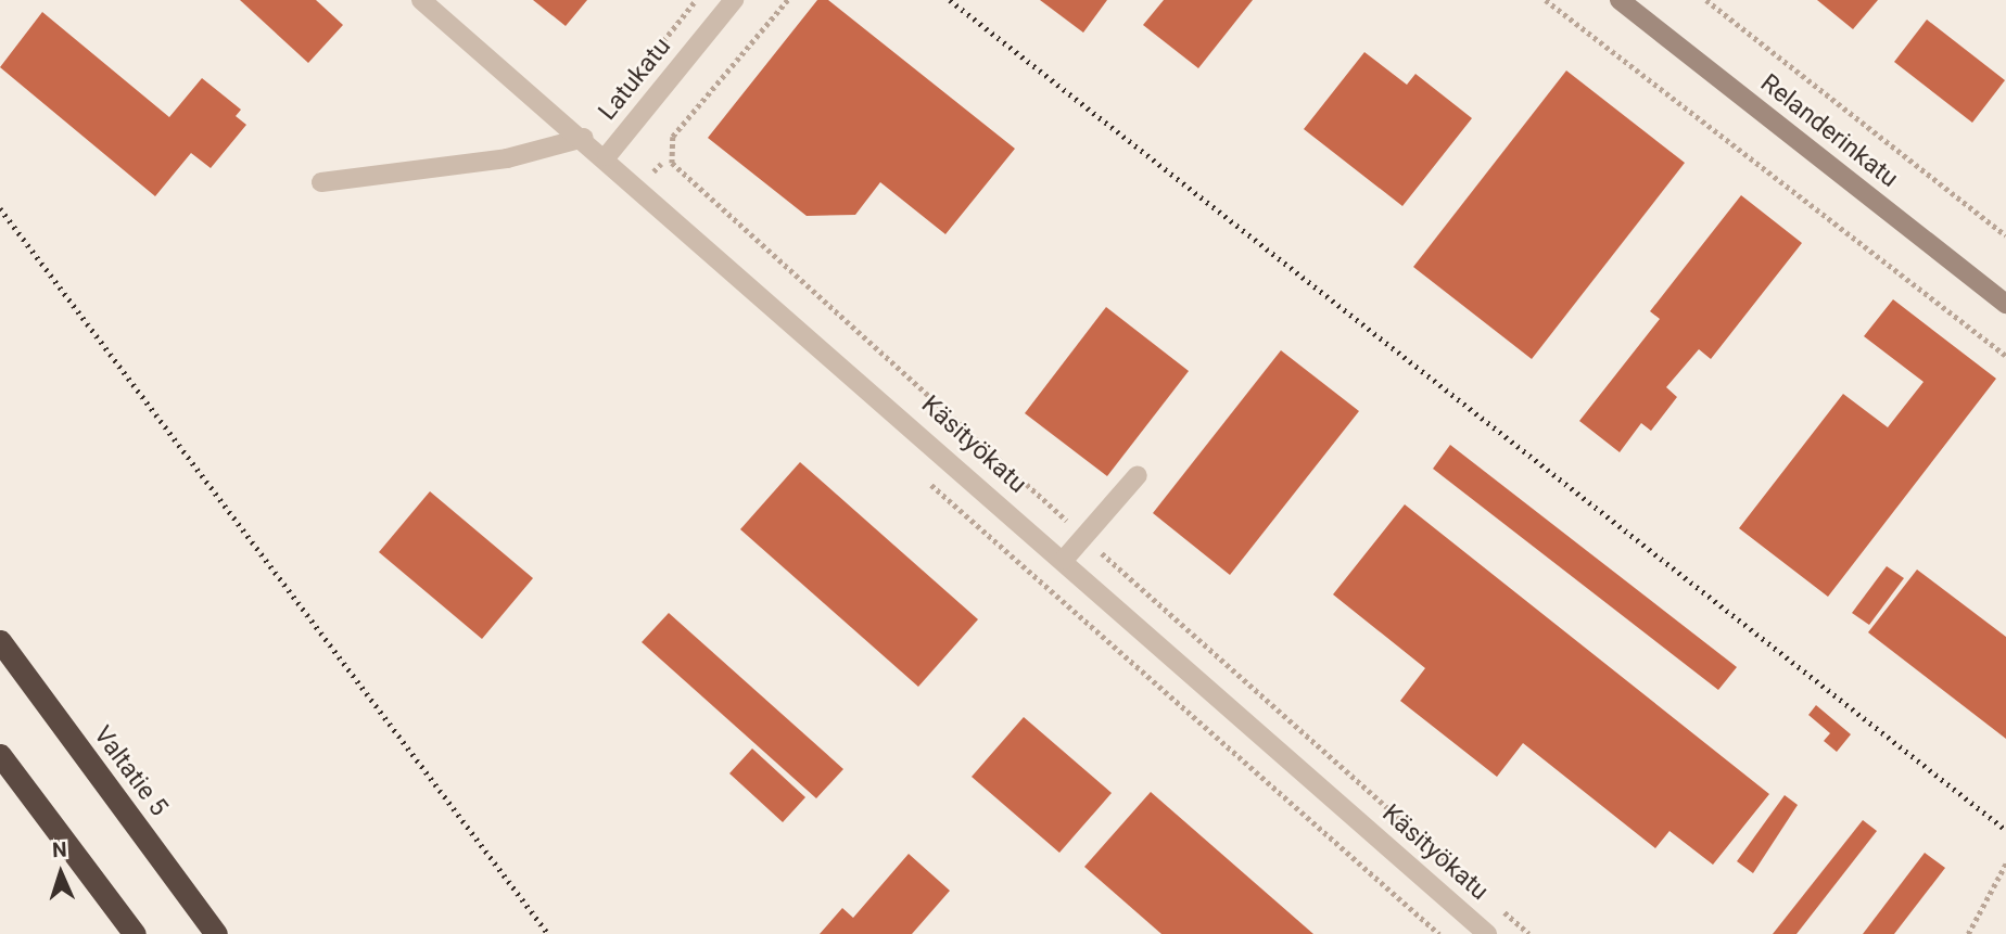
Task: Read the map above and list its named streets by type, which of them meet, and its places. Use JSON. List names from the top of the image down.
{
  "streets": {
    "highway": ["Valtatie 5"],
    "main road": ["Relanderinkatu"],
    "street": ["Latukatu", "Käsityökatu"]
  },
  "crossings": [
    ["Latukatu", "Käsityökatu"]
  ],
  "north": "top"
}
